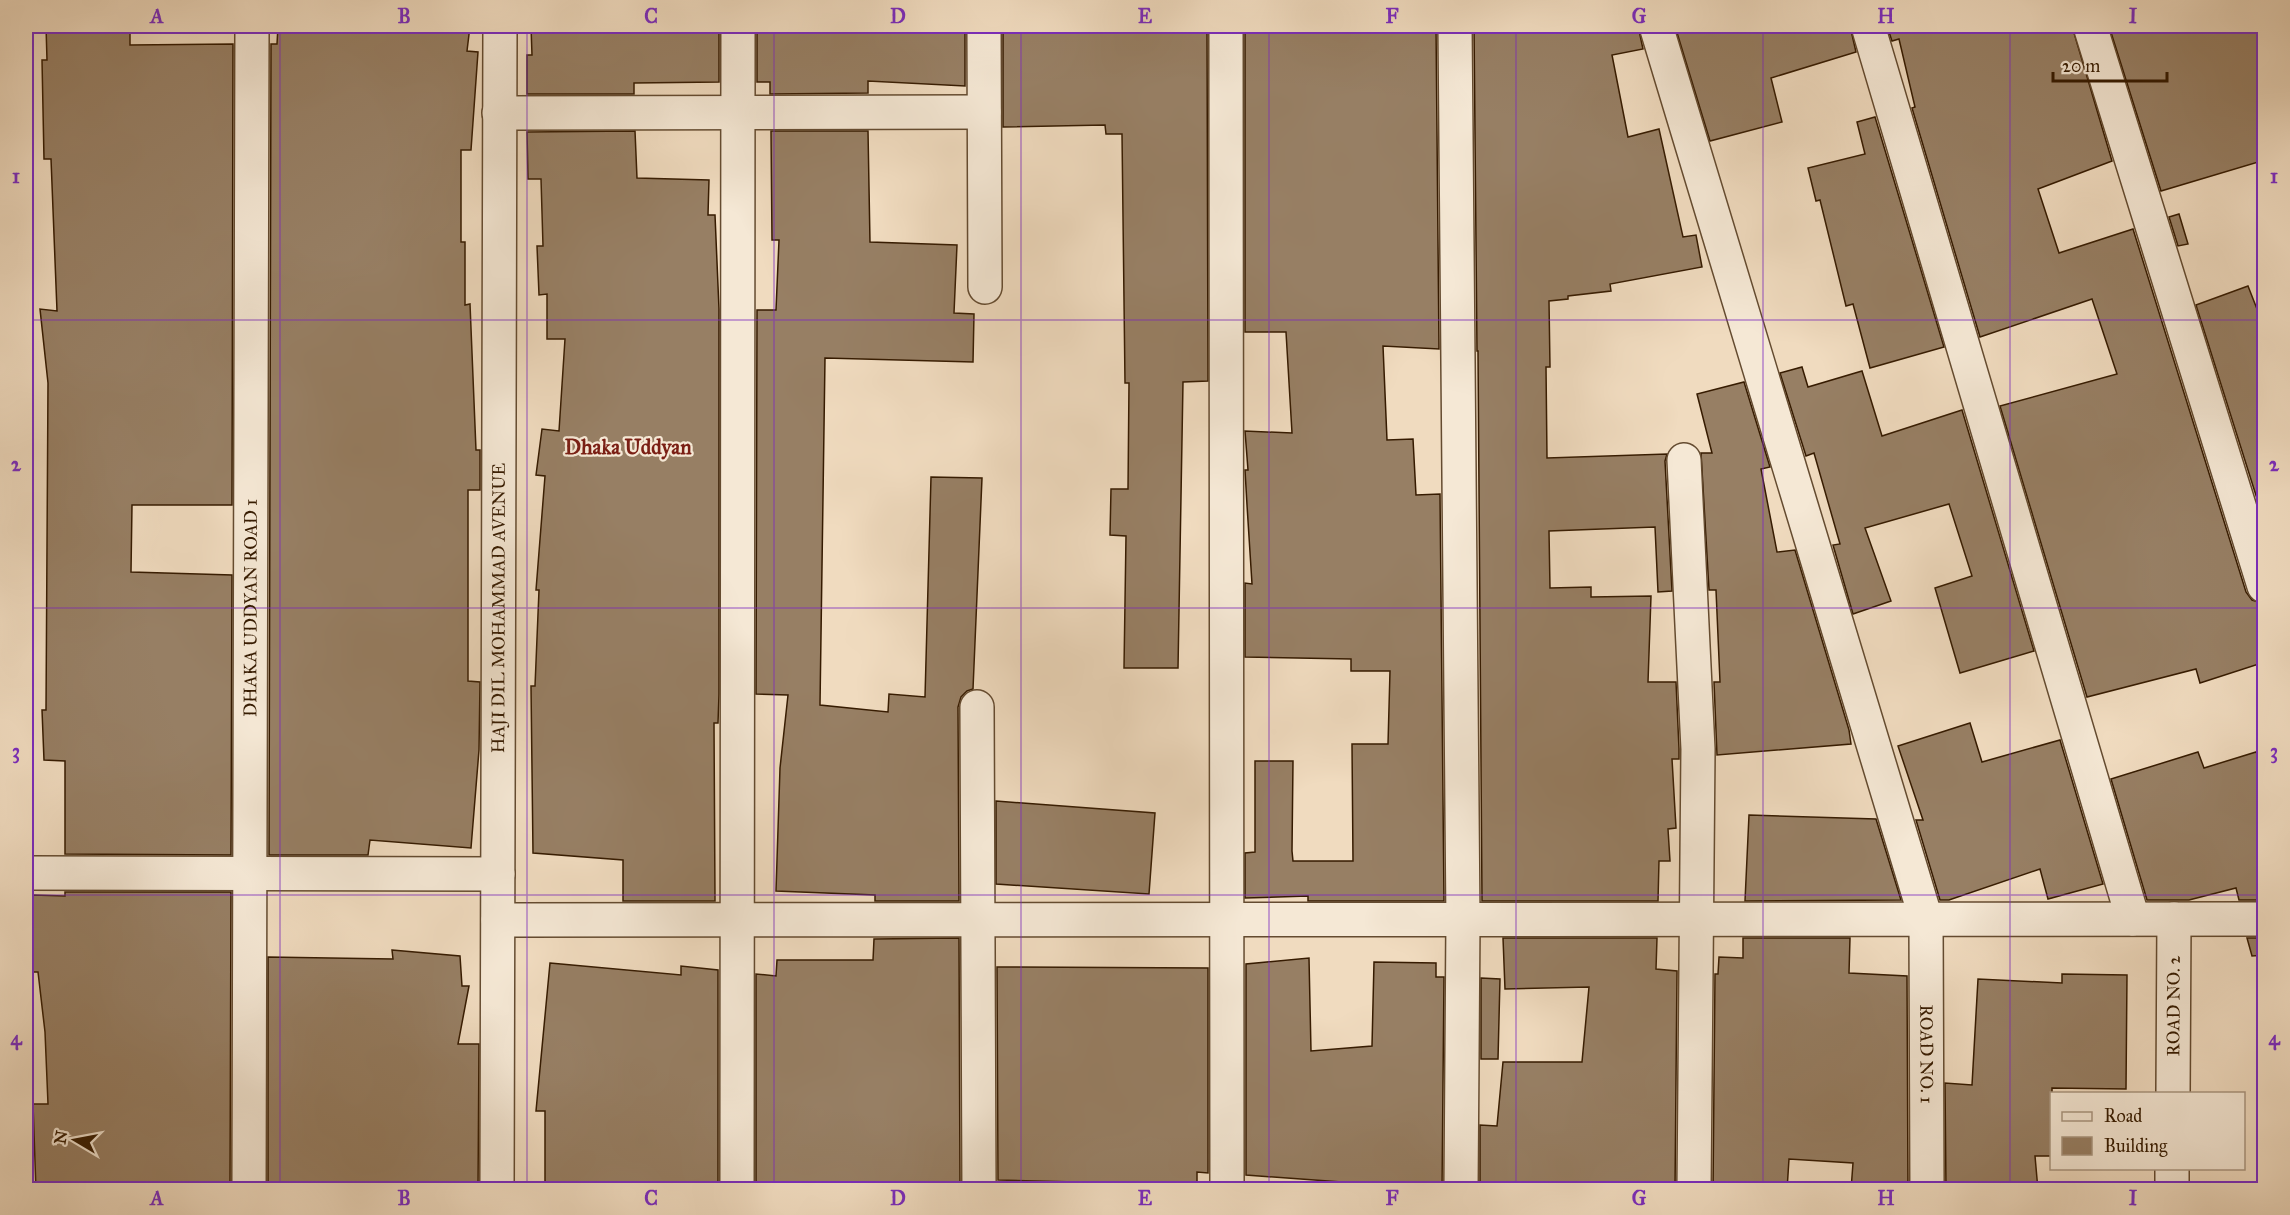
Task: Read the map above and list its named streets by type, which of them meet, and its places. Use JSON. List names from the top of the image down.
{
  "streets": {
    "street": [
      "HAJI DIL MOHAMMAD AVENUE",
      "DHAKA UDDYAN ROAD 1",
      "ROAD NO. 2",
      "ROAD NO. 1"
    ]
  },
  "districts": ["Dhaka Uddyan"],
  "legend": ["Road", "Building"],
  "scale_bar": "20 m",
  "north": "left",
  "grid": {
    "columns": [
      "A",
      "B",
      "C",
      "D",
      "E",
      "F",
      "G",
      "H",
      "I"
    ],
    "rows": [
      "1",
      "2",
      "3",
      "4"
    ]
  }
}
